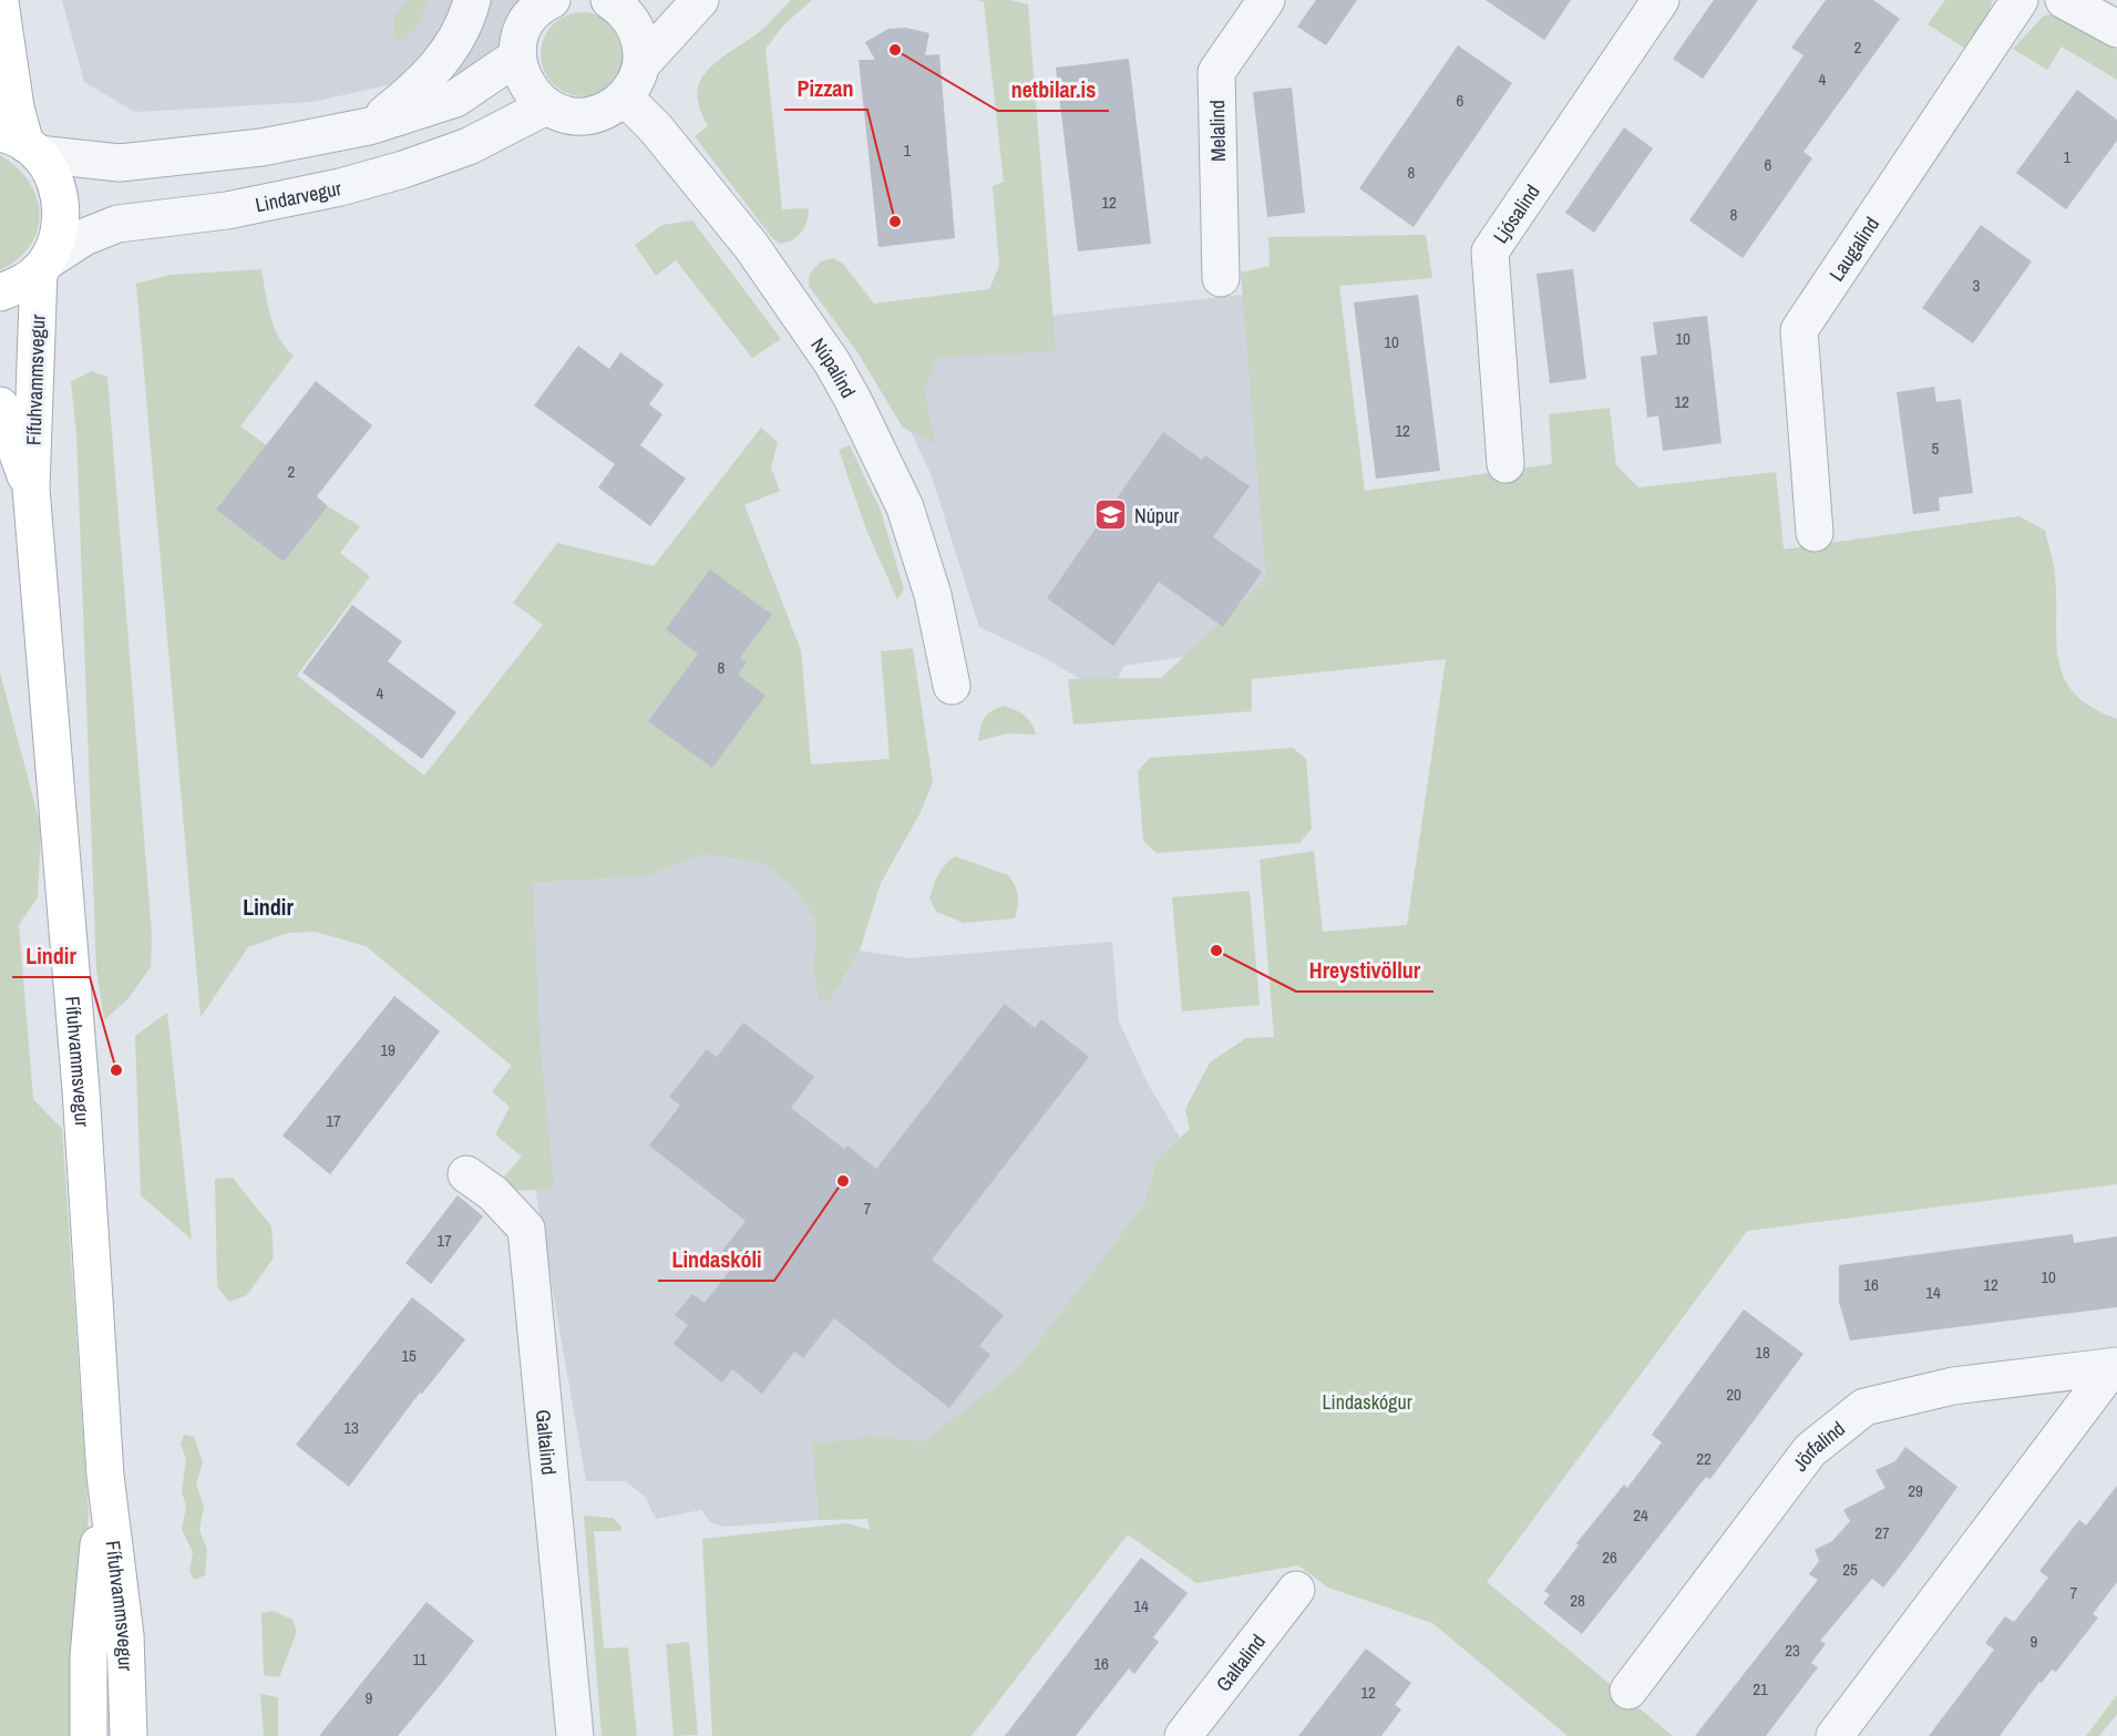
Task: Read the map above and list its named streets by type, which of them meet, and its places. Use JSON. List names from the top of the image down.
{
  "streets": {
    "main road": ["Fífuhvammsvegur"],
    "street": [
      "Melalind",
      "Lindarvegur",
      "Ljósalind",
      "Laugalind",
      "Núpalind",
      "Galtalind",
      "Jörfalind"
    ]
  },
  "crossings": [
    ["Lindarvegur", "Fífuhvammsvegur"]
  ],
  "districts": ["Lindir"],
  "parks": ["Lindaskógur"],
  "places": {
    "other": [
      "netbilar.is",
      "Pizzan",
      "Hreystivöllur",
      "Lindir",
      "Lindaskóli"
    ],
    "school or university": ["Núpur"]
  },
  "house_numbers": [
    "2",
    "4",
    "6",
    "1",
    "1",
    "6",
    "8",
    "12",
    "8",
    "3",
    "10",
    "10",
    "12",
    "12",
    "5",
    "2",
    "8",
    "4",
    "19",
    "17",
    "7",
    "17",
    "10",
    "16",
    "12",
    "14",
    "18",
    "15",
    "20",
    "13",
    "22",
    "29",
    "24",
    "27",
    "26",
    "25",
    "7",
    "28",
    "14",
    "9",
    "23",
    "11",
    "16",
    "21",
    "12",
    "9"
  ]
}
